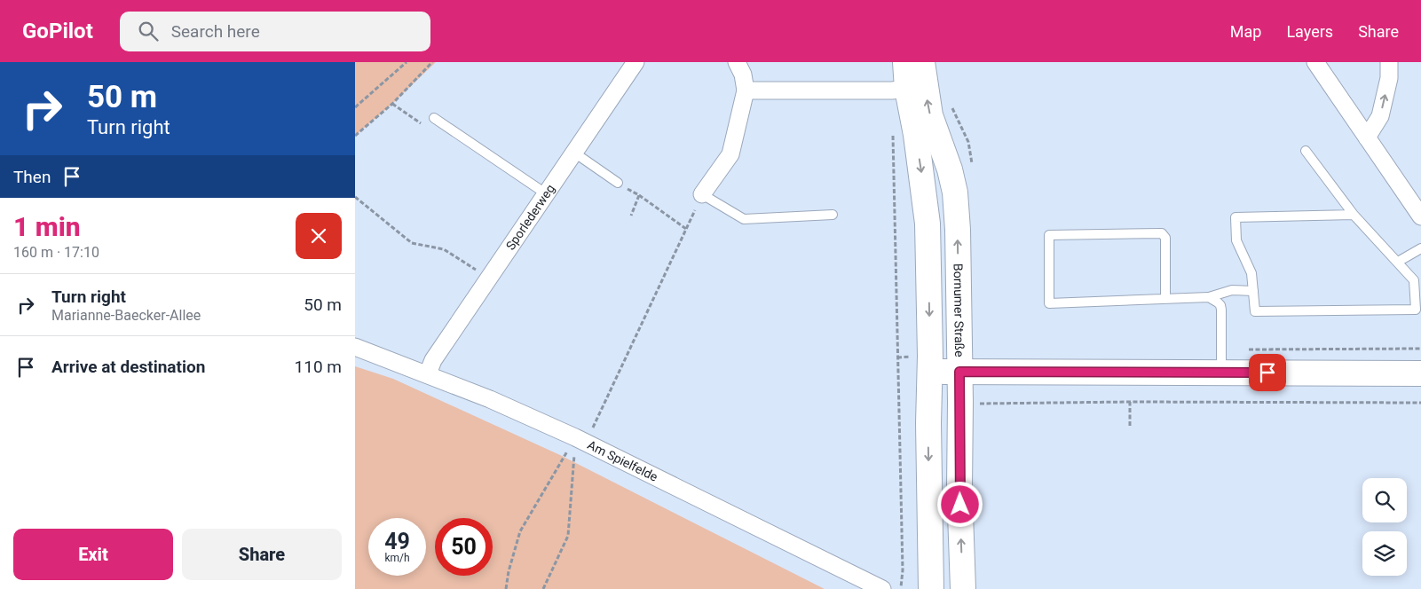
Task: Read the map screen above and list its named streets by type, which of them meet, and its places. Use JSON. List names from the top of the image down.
{
  "streets": {
    "main road": ["Bornumer Straße"],
    "street": ["Sporlederweg", "Am Spielfelde"]
  },
  "crossings": [
    ["Sporlederweg", "Am Spielfelde"]
  ],
  "page": {
    "header": "GoPilot",
    "search": "Search here",
    "nav": ["Map", "Layers", "Share"],
    "turn": ["50 m", "Turn right"],
    "then": "Then",
    "heading": ["1 min", "160 m · 17:10"],
    "list": [
      {
        "name": "Turn right",
        "note": "Marianne-Baecker-Allee",
        "value": "50 m"
      },
      {
        "name": "Arrive at destination",
        "value": "110 m"
      }
    ],
    "speed": "49 km/h",
    "limit": "50",
    "buttons": ["Exit", "Share"]
  }
}
